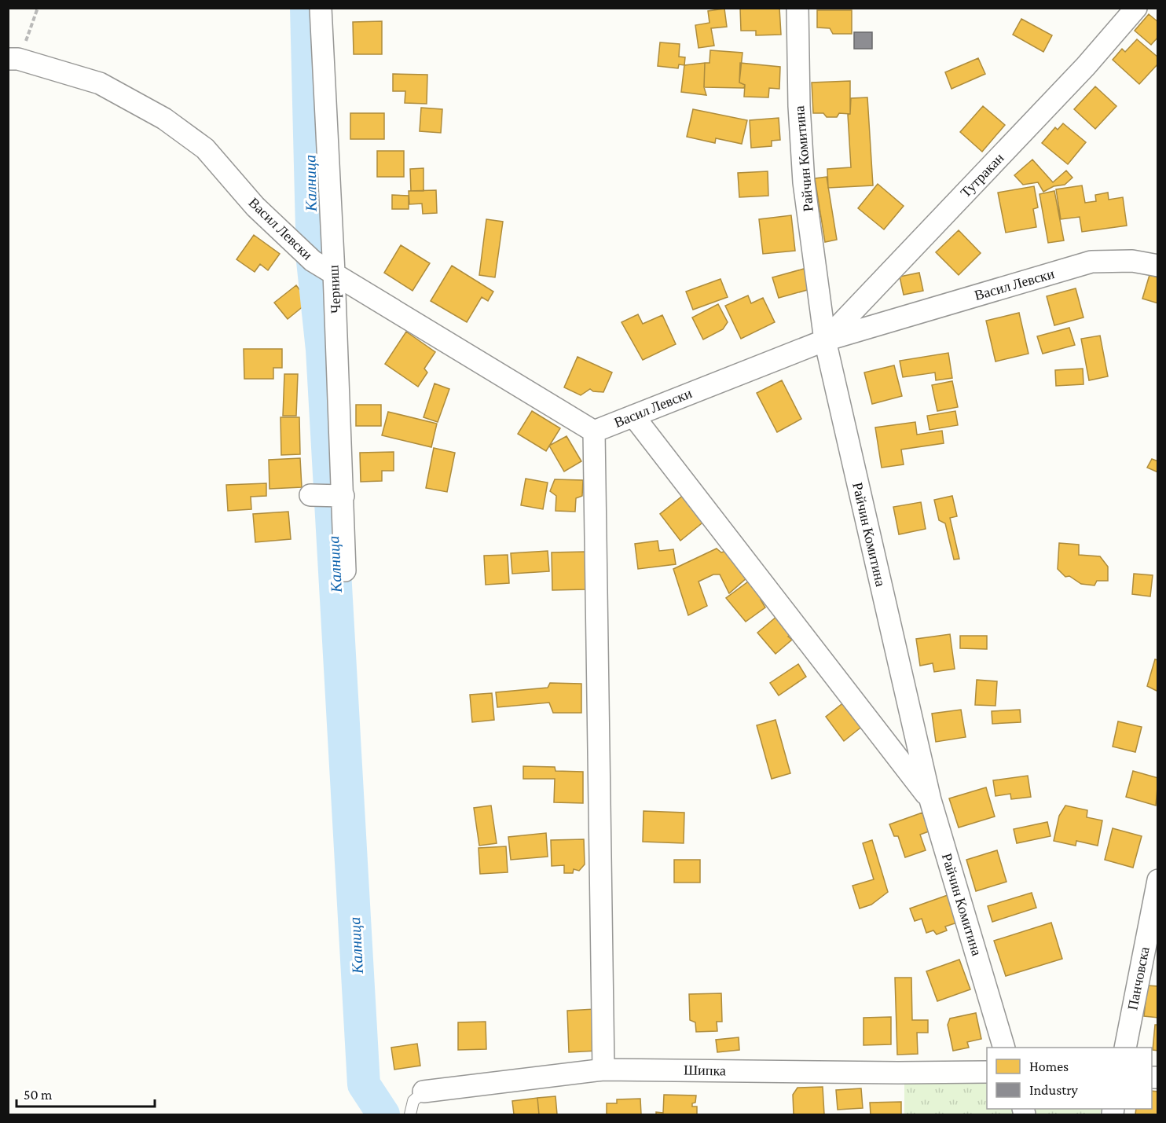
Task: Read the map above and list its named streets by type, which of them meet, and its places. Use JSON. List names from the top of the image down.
{
  "streets": {
    "street": [
      "Райчин Комитина",
      "Тутракан",
      "Васил Левски",
      "Черниш",
      "Панчовска",
      "Шипка"
    ]
  },
  "crossings": [
    ["Райчин Комитина", "Тутракан"],
    ["Райчин Комитина", "Васил Левски"],
    ["Тутракан", "Васил Левски"],
    ["Васил Левски", "Черниш"]
  ],
  "water": ["Калница"],
  "legend": ["Homes", "Industry"],
  "scale_bar": "50 m"
}
